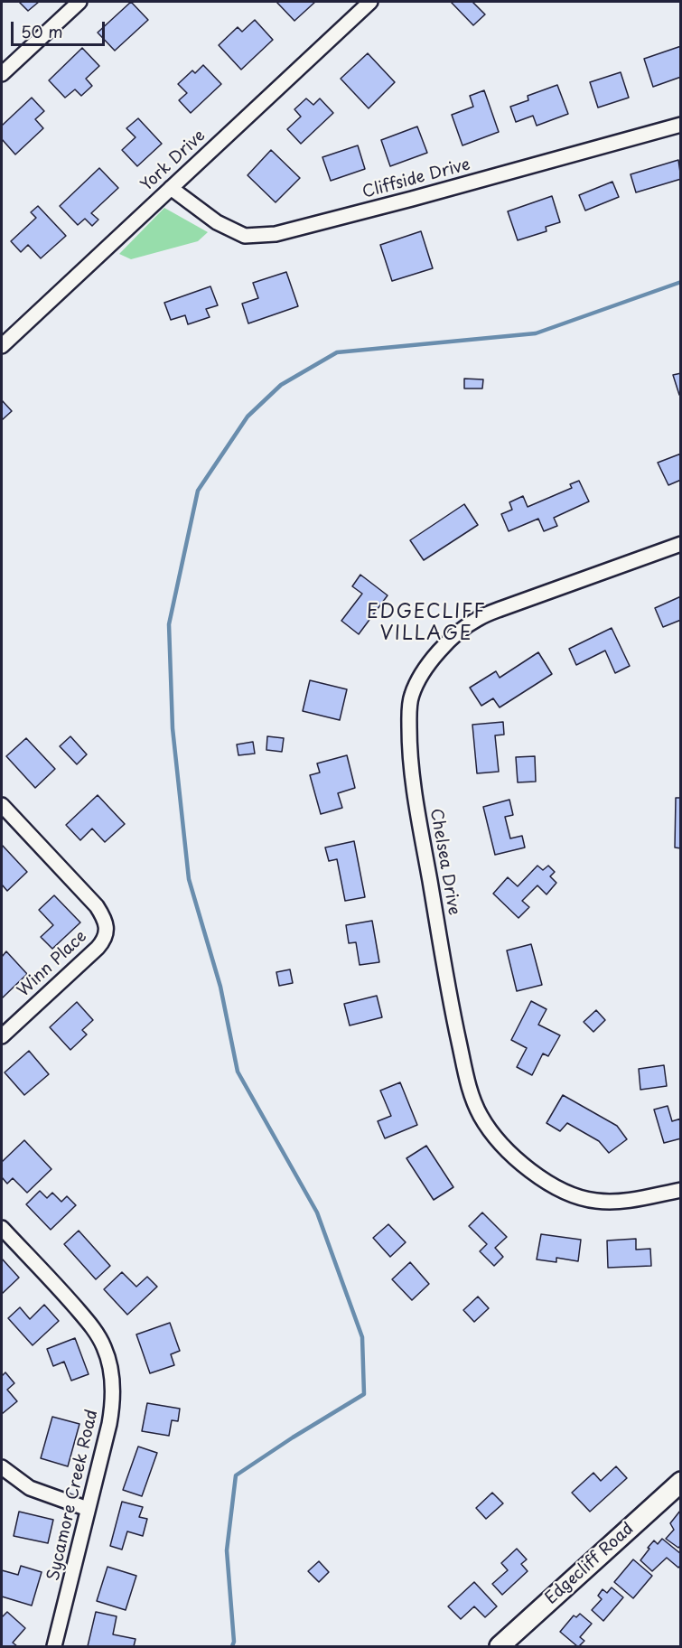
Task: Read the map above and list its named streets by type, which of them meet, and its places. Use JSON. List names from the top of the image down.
{
  "streets": {
    "street": [
      "York Drive",
      "Cliffside Drive",
      "Chelsea Drive",
      "Winn Place",
      "Sycamore Creek Road",
      "Edgecliff Road"
    ]
  },
  "crossings": [
    ["York Drive", "Cliffside Drive"]
  ],
  "districts": ["EDGECLIFF VILLAGE"],
  "scale_bar": "50 m"
}
